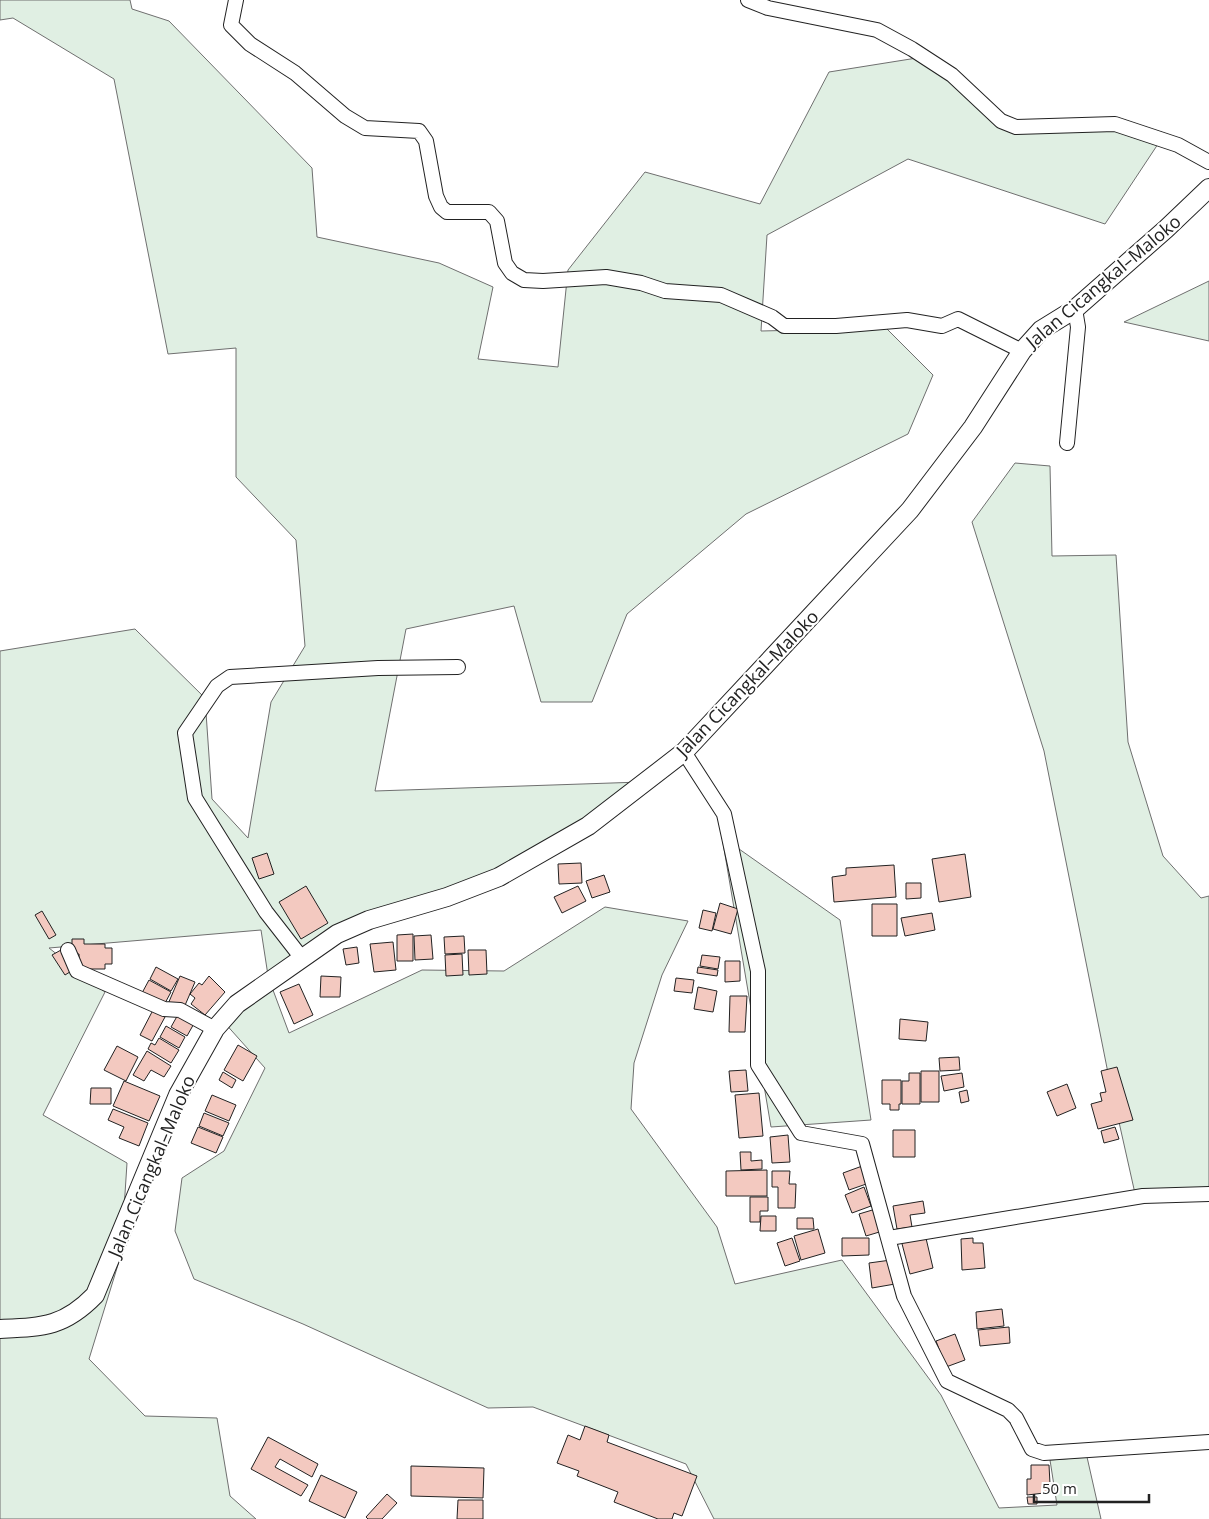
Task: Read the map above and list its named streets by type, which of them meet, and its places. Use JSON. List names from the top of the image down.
{
  "streets": {
    "street": ["Jalan Cicangkal–Maloko"]
  },
  "scale_bar": "50 m"
}
